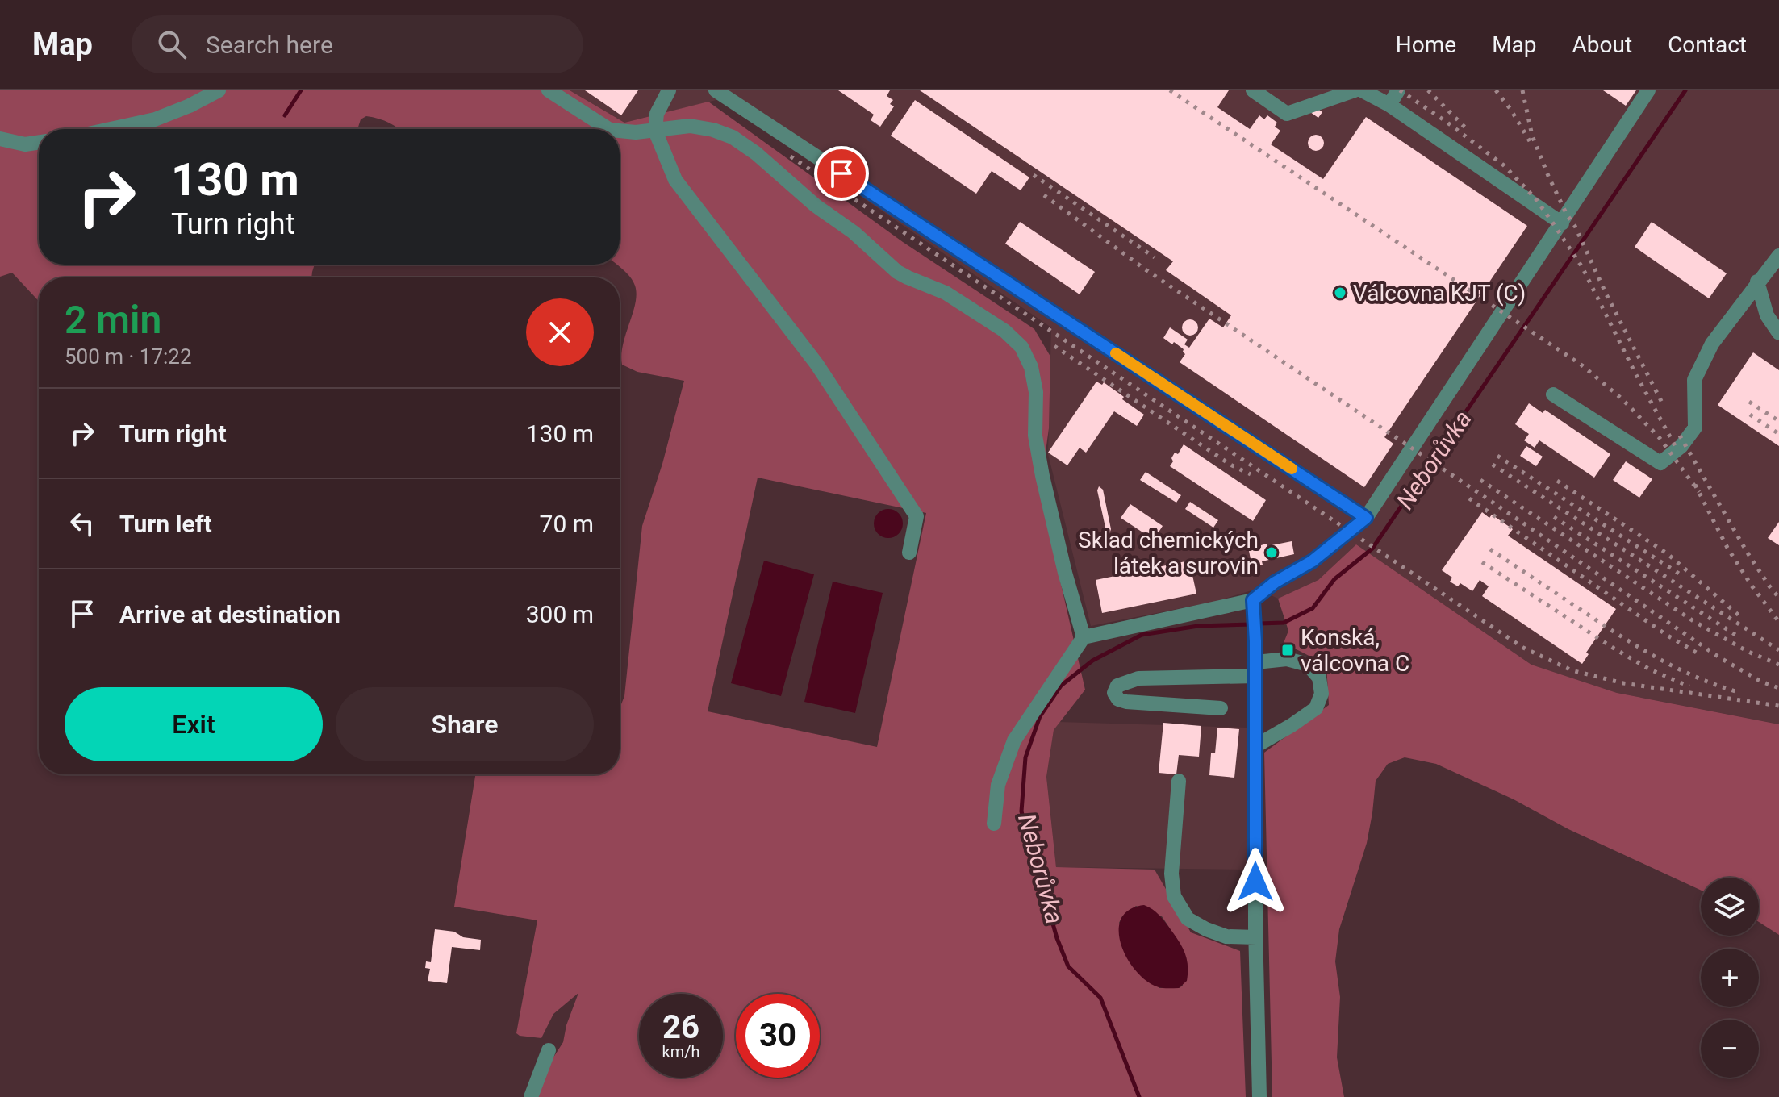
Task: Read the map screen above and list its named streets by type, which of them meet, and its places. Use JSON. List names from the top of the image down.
{
  "water": ["Neborůvka"],
  "places": {
    "other": ["Válcovna KJT (C)", "Sklad chemických látek a surovin"],
    "transit": ["Konská, válcovna C"]
  },
  "page": {
    "header": "Map",
    "search": "Search here",
    "nav": [
      "Home",
      "Map",
      "About",
      "Contact"
    ],
    "turn": ["130 m", "Turn right"],
    "heading": ["2 min", "500 m · 17:22"],
    "list": [
      {
        "name": "Turn right",
        "value": "130 m"
      },
      {
        "name": "Turn left",
        "value": "70 m"
      },
      {
        "name": "Arrive at destination",
        "value": "300 m"
      }
    ],
    "buttons": ["Exit", "Share"],
    "map_buttons": ["+", "−"],
    "speed": "26 km/h",
    "limit": "30"
  }
}
